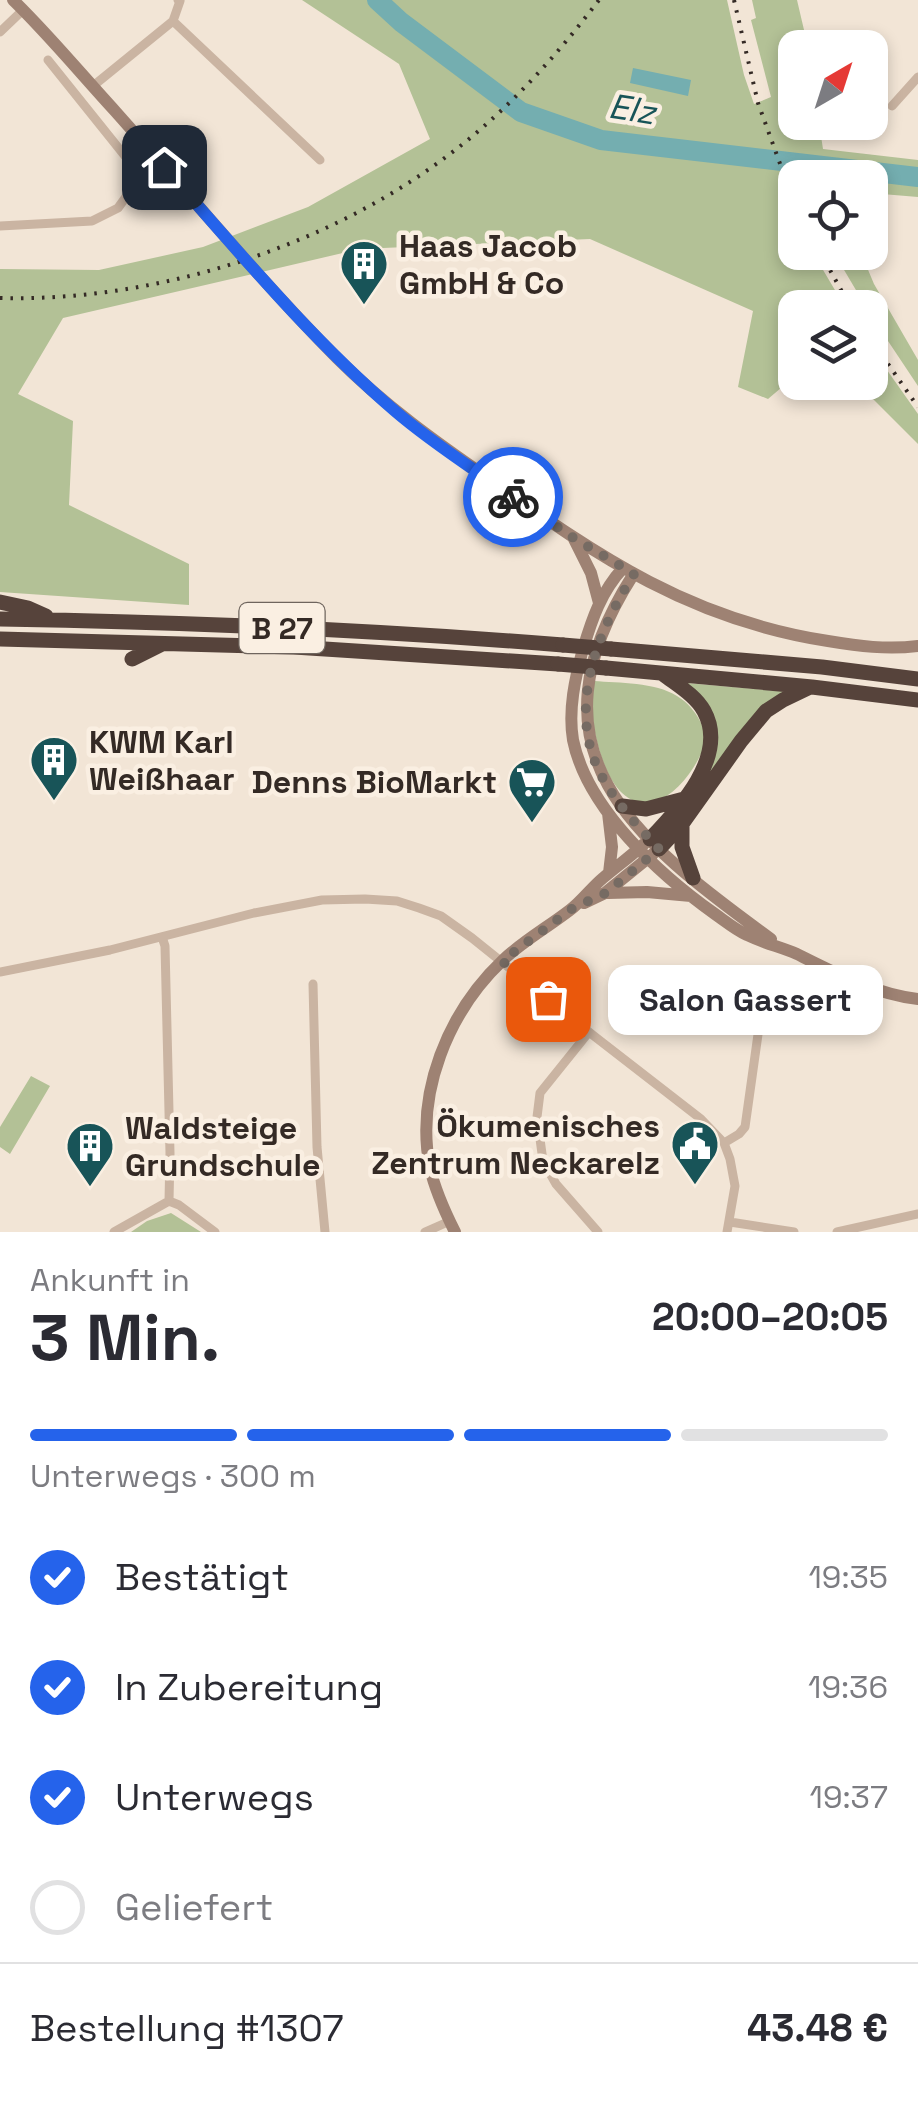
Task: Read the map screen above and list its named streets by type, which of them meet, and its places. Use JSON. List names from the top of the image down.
{
  "streets": {
    "highway": ["B 27"]
  },
  "water": ["Elz"],
  "places": {
    "building": ["Haas Jacob GmbH & Co", "KWM Karl Weißhaar", "Waldsteige Grundschule"],
    "supermarket": ["Denns BioMarkt"],
    "other": ["Salon Gassert"],
    "public building": ["Ökumenisches Zentrum Neckarelz"]
  },
  "north": "top right",
  "page": {
    "bubble": "Salon Gassert",
    "heading": ["3 Min.", "Ankunft in", "20:00–20:05"],
    "panel": ["Bestellung #1307", "43.48 €"],
    "bar": "Unterwegs · 300 m",
    "list": [
      ["Bestätigt", "19:35"],
      ["In Zubereitung", "19:36"],
      ["Unterwegs", "19:37"],
      "Geliefert"
    ]
  }
}
